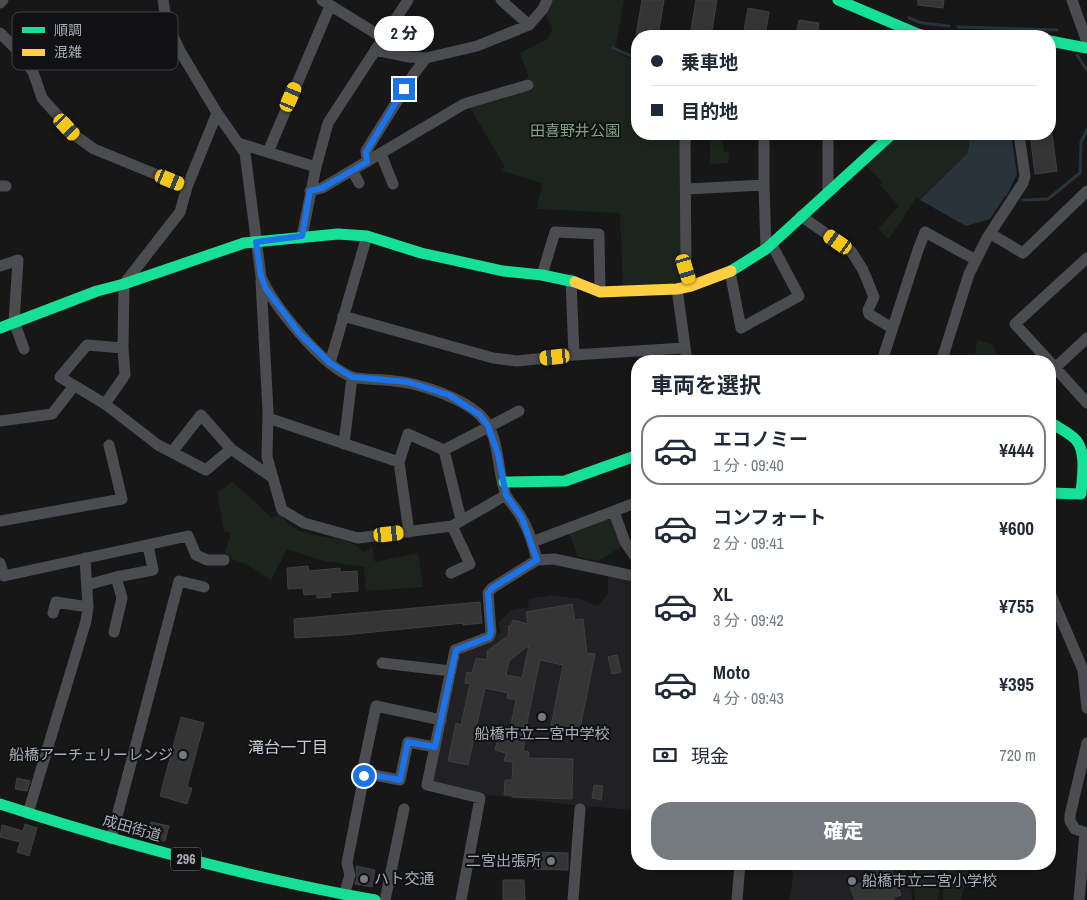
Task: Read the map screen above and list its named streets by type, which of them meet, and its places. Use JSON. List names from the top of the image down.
{
  "streets": {
    "main road": ["成田街道", "296"]
  },
  "districts": ["滝台一丁目"],
  "parks": ["田喜野井公園"],
  "places": [
    "船橋市立二宮中学校",
    "船橋アーチェリーレンジ",
    "二宮出張所",
    "ハト交通",
    "船橋市立二宮小学校"
  ],
  "legend": ["順調", "混雑"],
  "page": {
    "bubble": "2 分",
    "banner": ["乗車地", "目的地"],
    "heading": "車両を選択",
    "list": [
      {
        "name": "エコノミー",
        "note": "1 分 · 09:40",
        "value": "¥444"
      },
      {
        "name": "コンフォート",
        "note": "2 分 · 09:41",
        "value": "¥600"
      },
      {
        "name": "XL",
        "note": "3 分 · 09:42",
        "value": "¥755"
      },
      {
        "name": "Moto",
        "note": "4 分 · 09:43",
        "value": "¥395"
      }
    ],
    "pay": ["現金", "720 m"],
    "buttons": "確定"
  }
}
